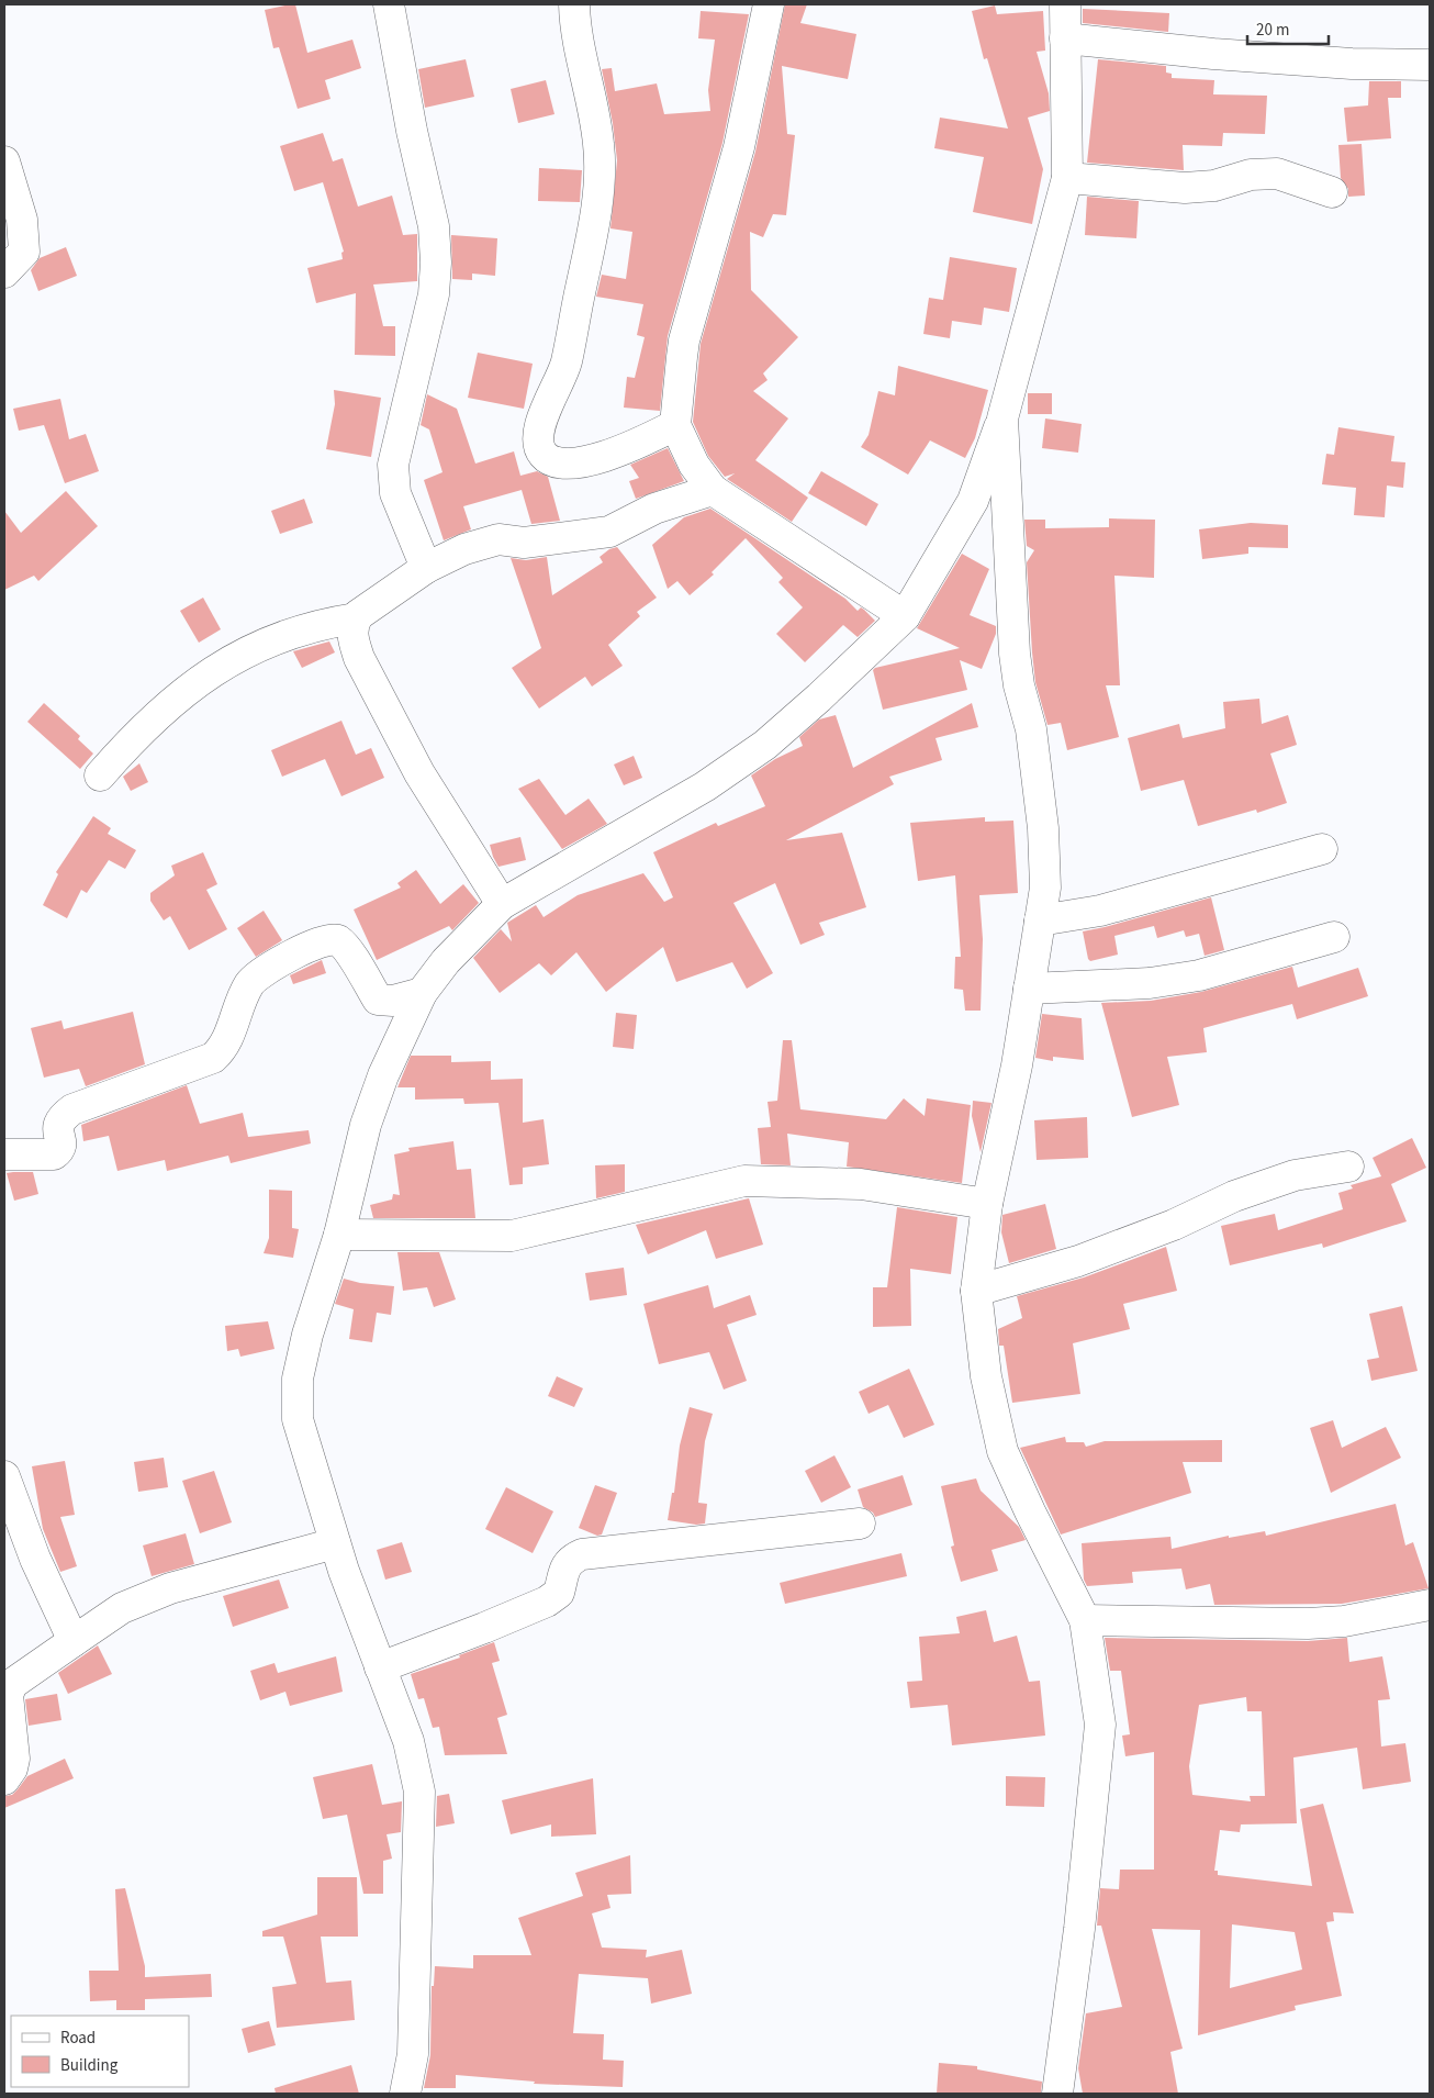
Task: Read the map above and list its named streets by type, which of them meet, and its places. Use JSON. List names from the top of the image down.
{
  "legend": ["Road", "Building"],
  "scale_bar": "20 m"
}
